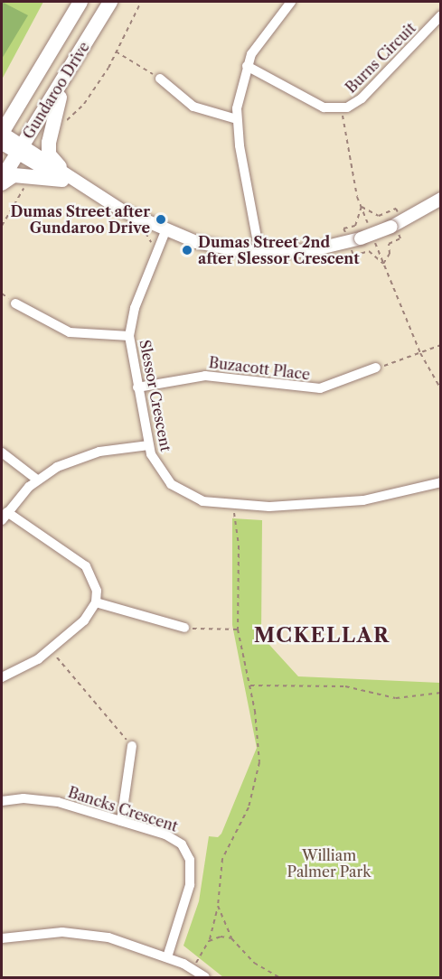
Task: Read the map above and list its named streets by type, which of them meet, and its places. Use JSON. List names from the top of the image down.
{
  "streets": {
    "main road": ["Gundaroo Drive"],
    "street": [
      "Burns Circuit",
      "Buzacott Place",
      "Slessor Crescent",
      "Bancks Crescent"
    ]
  },
  "crossings": [
    ["Buzacott Place", "Slessor Crescent"]
  ],
  "districts": ["MCKELLAR"],
  "parks": ["William Palmer Park"],
  "places": ["Dumas Street after Gundaroo Drive", "Dumas Street 2nd after Slessor Crescent"]
}
